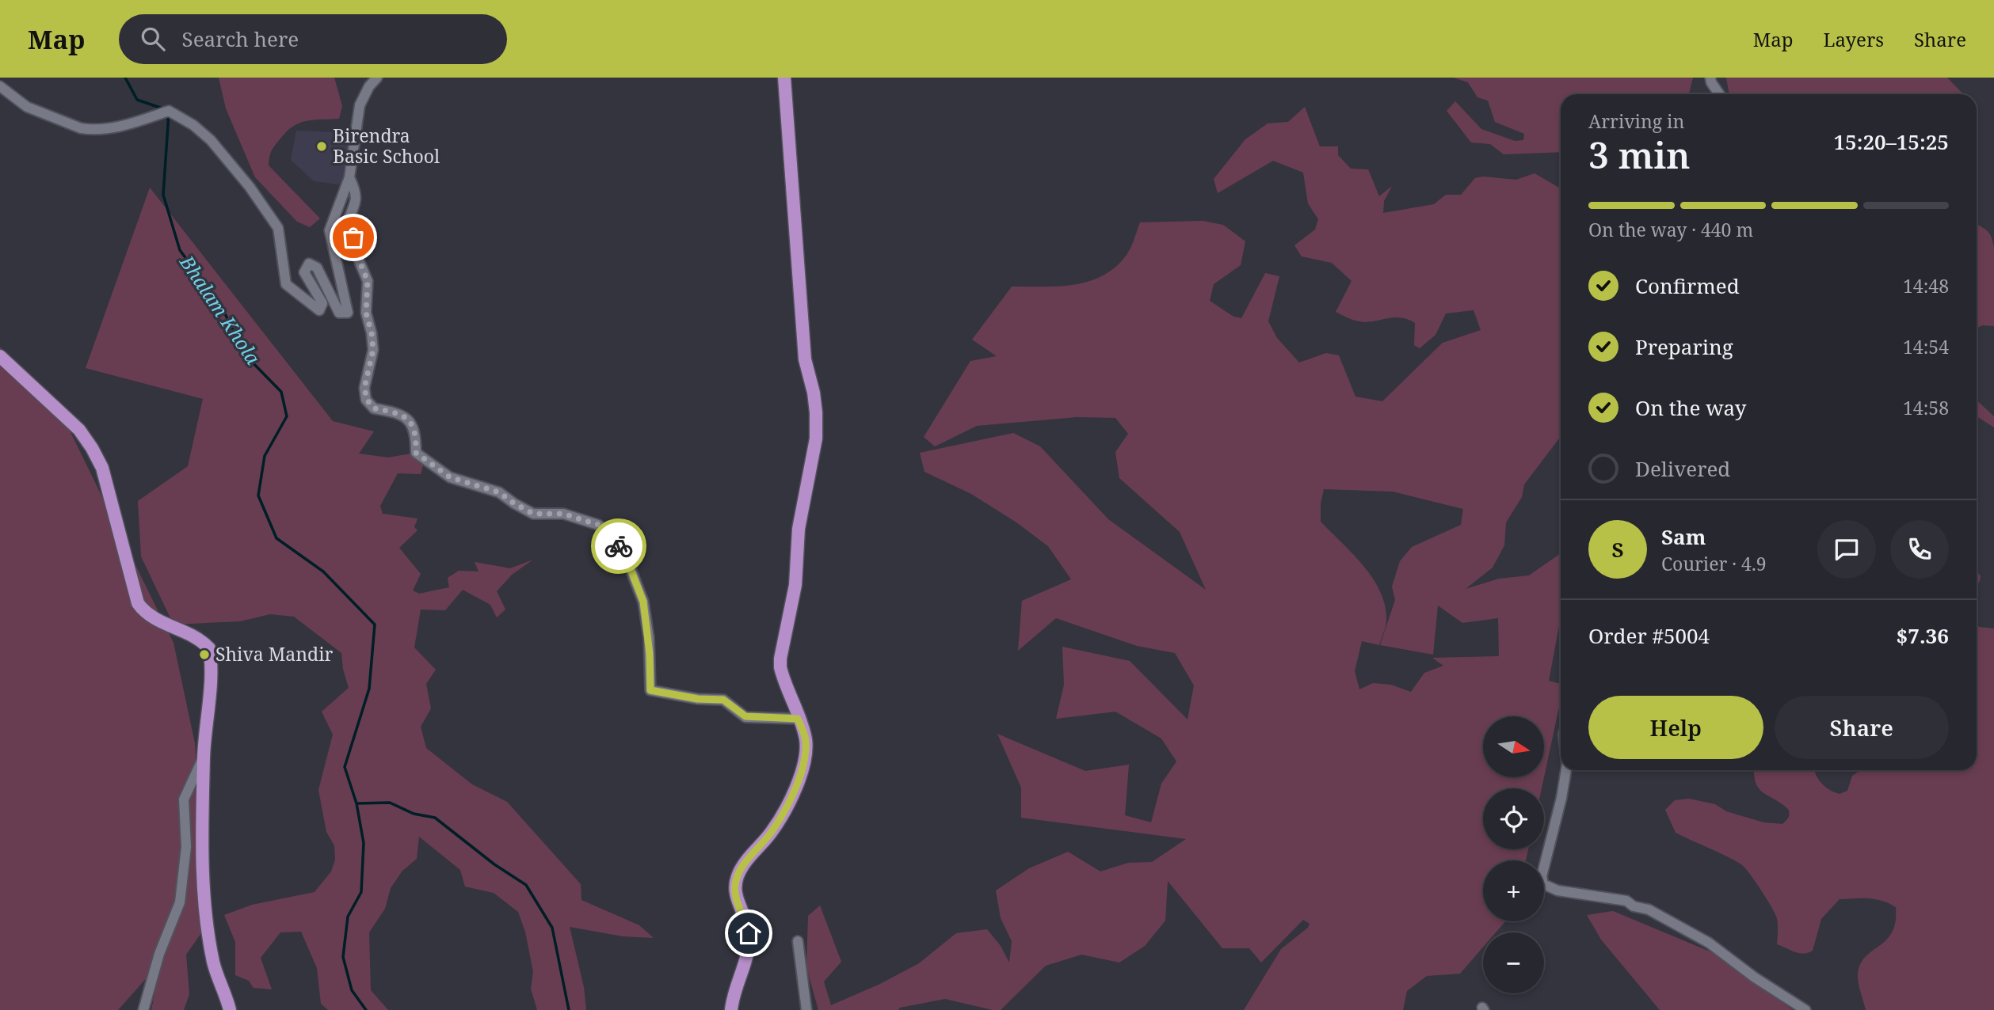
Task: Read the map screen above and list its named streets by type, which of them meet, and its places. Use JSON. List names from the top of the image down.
{
  "water": ["Bhalam Khola"],
  "places": ["Birendra Basic School", "Shiva Mandir"],
  "north": "right",
  "page": {
    "header": "Map",
    "search": "Search here",
    "nav": ["Map", "Layers", "Share"],
    "heading": ["3 min", "Arriving in", "15:20–15:25"],
    "panel": [
      "Sam",
      "Courier · 4.9",
      "Order #5004",
      "$7.36"
    ],
    "bar": "On the way · 440 m",
    "list": [
      ["Confirmed", "14:48"],
      ["Preparing", "14:54"],
      ["On the way", "14:58"],
      "Delivered"
    ],
    "round": "S",
    "buttons": ["Help", "Share"],
    "map_buttons": ["+", "−"]
  }
}
